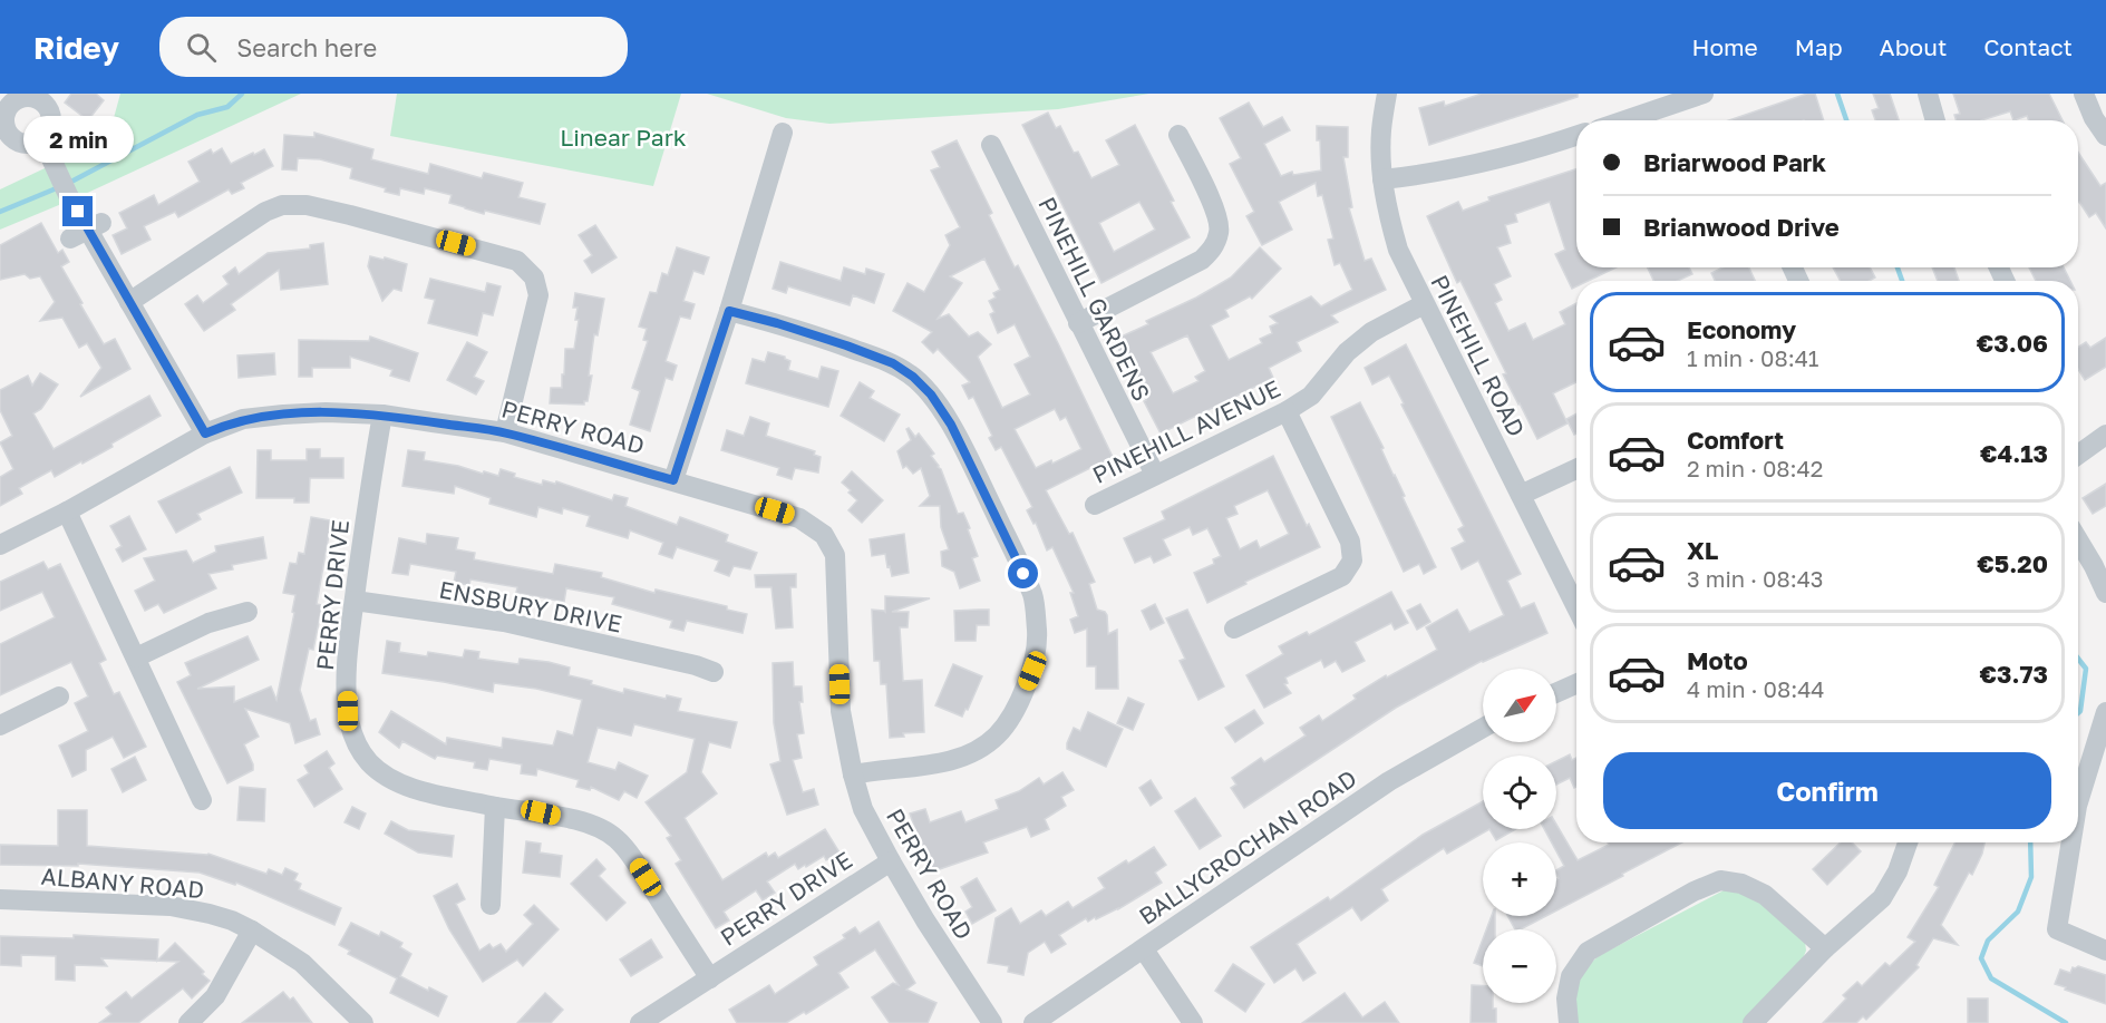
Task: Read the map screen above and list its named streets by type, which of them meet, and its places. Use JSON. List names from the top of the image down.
{
  "streets": {
    "street": [
      "PINEHILL GARDENS",
      "PINEHILL ROAD",
      "PERRY ROAD",
      "PINEHILL AVENUE",
      "PERRY DRIVE",
      "ENSBURY DRIVE",
      "BALLYCROCHAN ROAD",
      "ALBANY ROAD"
    ]
  },
  "crossings": [
    ["PINEHILL GARDENS", "PINEHILL AVENUE"],
    ["PINEHILL ROAD", "PINEHILL AVENUE"],
    ["PERRY ROAD", "PERRY DRIVE"],
    ["PERRY DRIVE", "ENSBURY DRIVE"]
  ],
  "parks": ["Linear Park"],
  "north": "top right",
  "page": {
    "header": "Ridey",
    "search": "Search here",
    "nav": [
      "Home",
      "Map",
      "About",
      "Contact"
    ],
    "bubble": "2 min",
    "banner": ["Briarwood Park", "Brianwood Drive"],
    "list": [
      {
        "name": "Economy",
        "note": "1 min · 08:41",
        "value": "€3.06"
      },
      {
        "name": "Comfort",
        "note": "2 min · 08:42",
        "value": "€4.13"
      },
      {
        "name": "XL",
        "note": "3 min · 08:43",
        "value": "€5.20"
      },
      {
        "name": "Moto",
        "note": "4 min · 08:44",
        "value": "€3.73"
      }
    ],
    "map_buttons": ["+", "−"],
    "buttons": "Confirm"
  }
}
